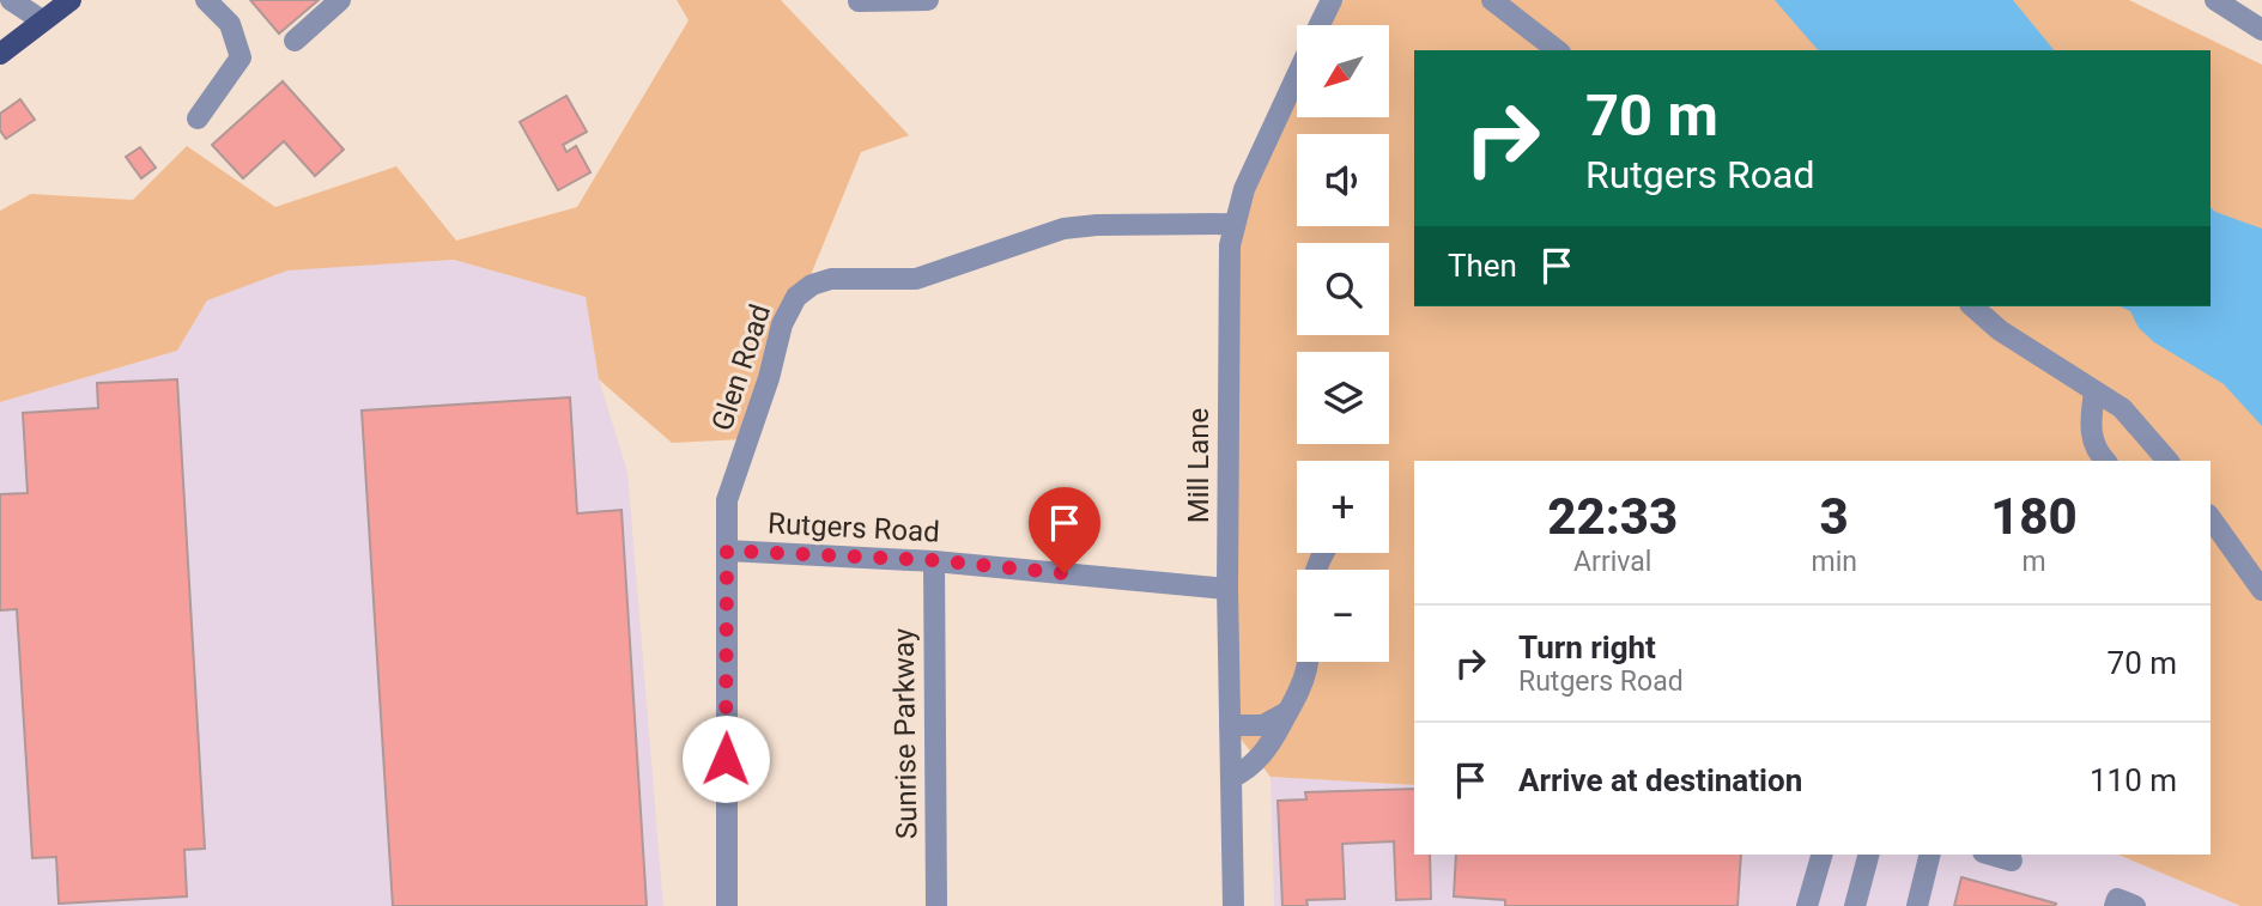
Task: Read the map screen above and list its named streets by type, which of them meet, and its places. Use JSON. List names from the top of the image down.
{
  "streets": {
    "street": [
      "Glen Road",
      "Mill Lane",
      "Rutgers Road",
      "Sunrise Parkway"
    ]
  },
  "crossings": [
    ["Glen Road", "Mill Lane"],
    ["Glen Road", "Rutgers Road"],
    ["Mill Lane", "Rutgers Road"],
    ["Rutgers Road", "Sunrise Parkway"]
  ],
  "north": "bottom left",
  "page": {
    "map_buttons": ["+", "−"],
    "turn": ["70 m", "Rutgers Road"],
    "then": "Then",
    "eta": [
      "22:33",
      "Arrival",
      "3",
      "min",
      "180",
      "m"
    ],
    "list": [
      {
        "name": "Turn right",
        "note": "Rutgers Road",
        "value": "70 m"
      },
      {
        "name": "Arrive at destination",
        "value": "110 m"
      }
    ]
  }
}
